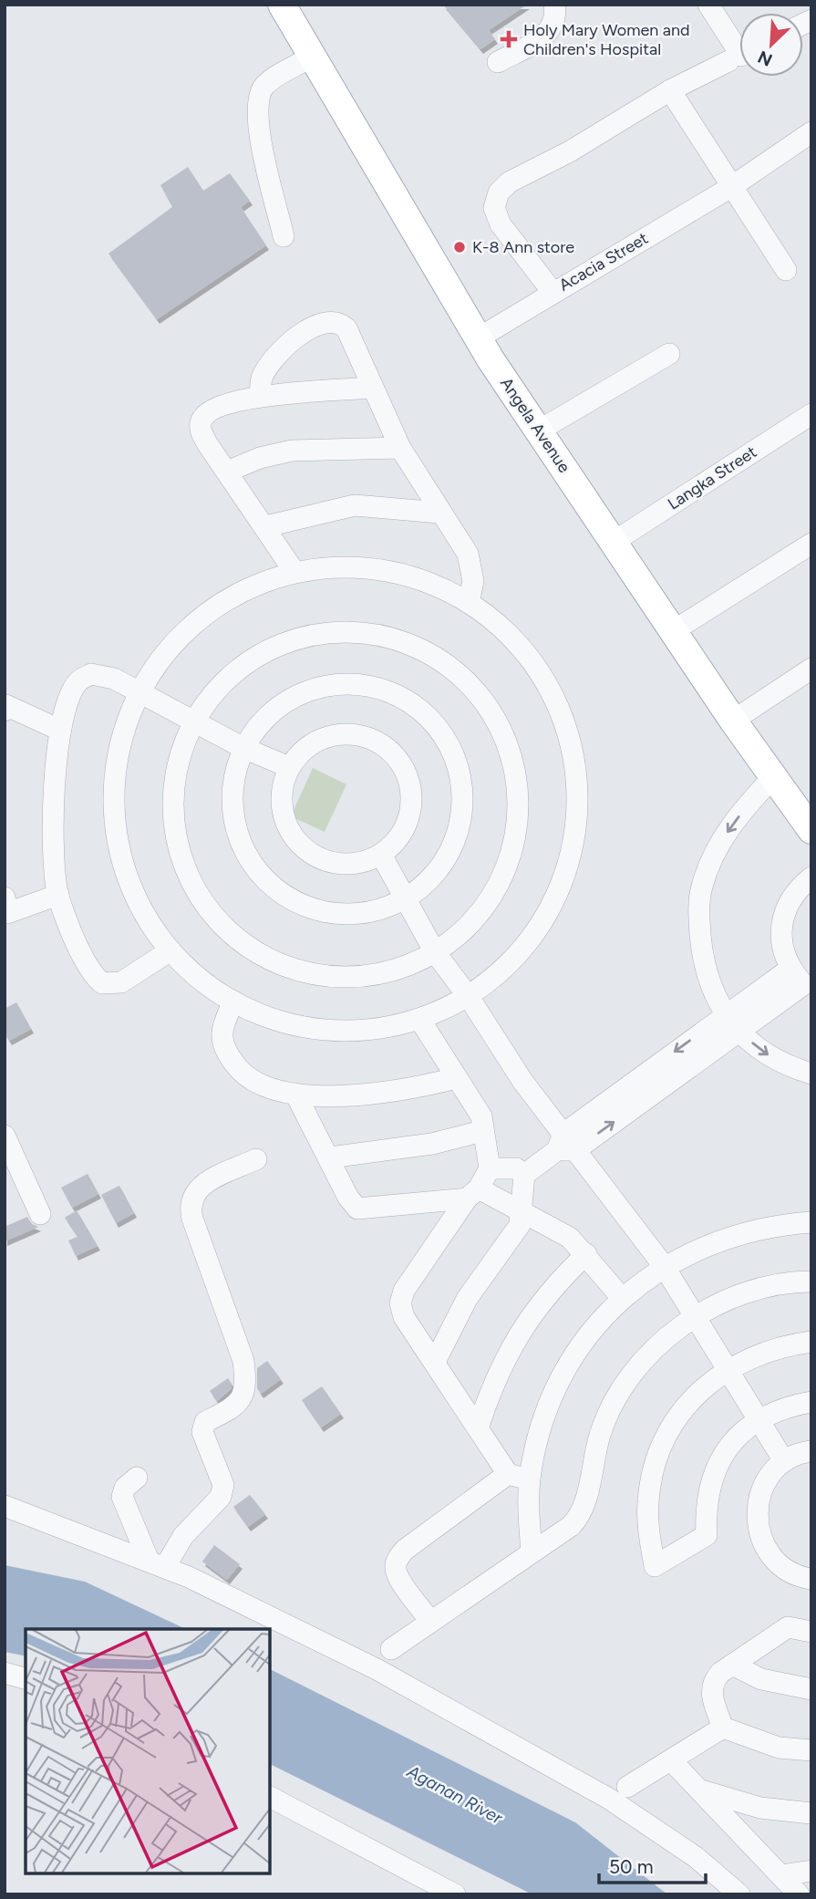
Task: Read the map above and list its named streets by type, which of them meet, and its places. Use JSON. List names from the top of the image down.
{
  "streets": {
    "main road": ["Angela Avenue"],
    "street": ["Acacia Street", "Langka Street"]
  },
  "crossings": [
    ["Acacia Street", "Angela Avenue"],
    ["Angela Avenue", "Langka Street"]
  ],
  "water": ["Aganan River"],
  "places": {
    "health": ["Holy Mary Women and Children's Hospital"],
    "other": ["K-8 Ann store"]
  },
  "scale_bar": "50 m",
  "north": "bottom left"
}
